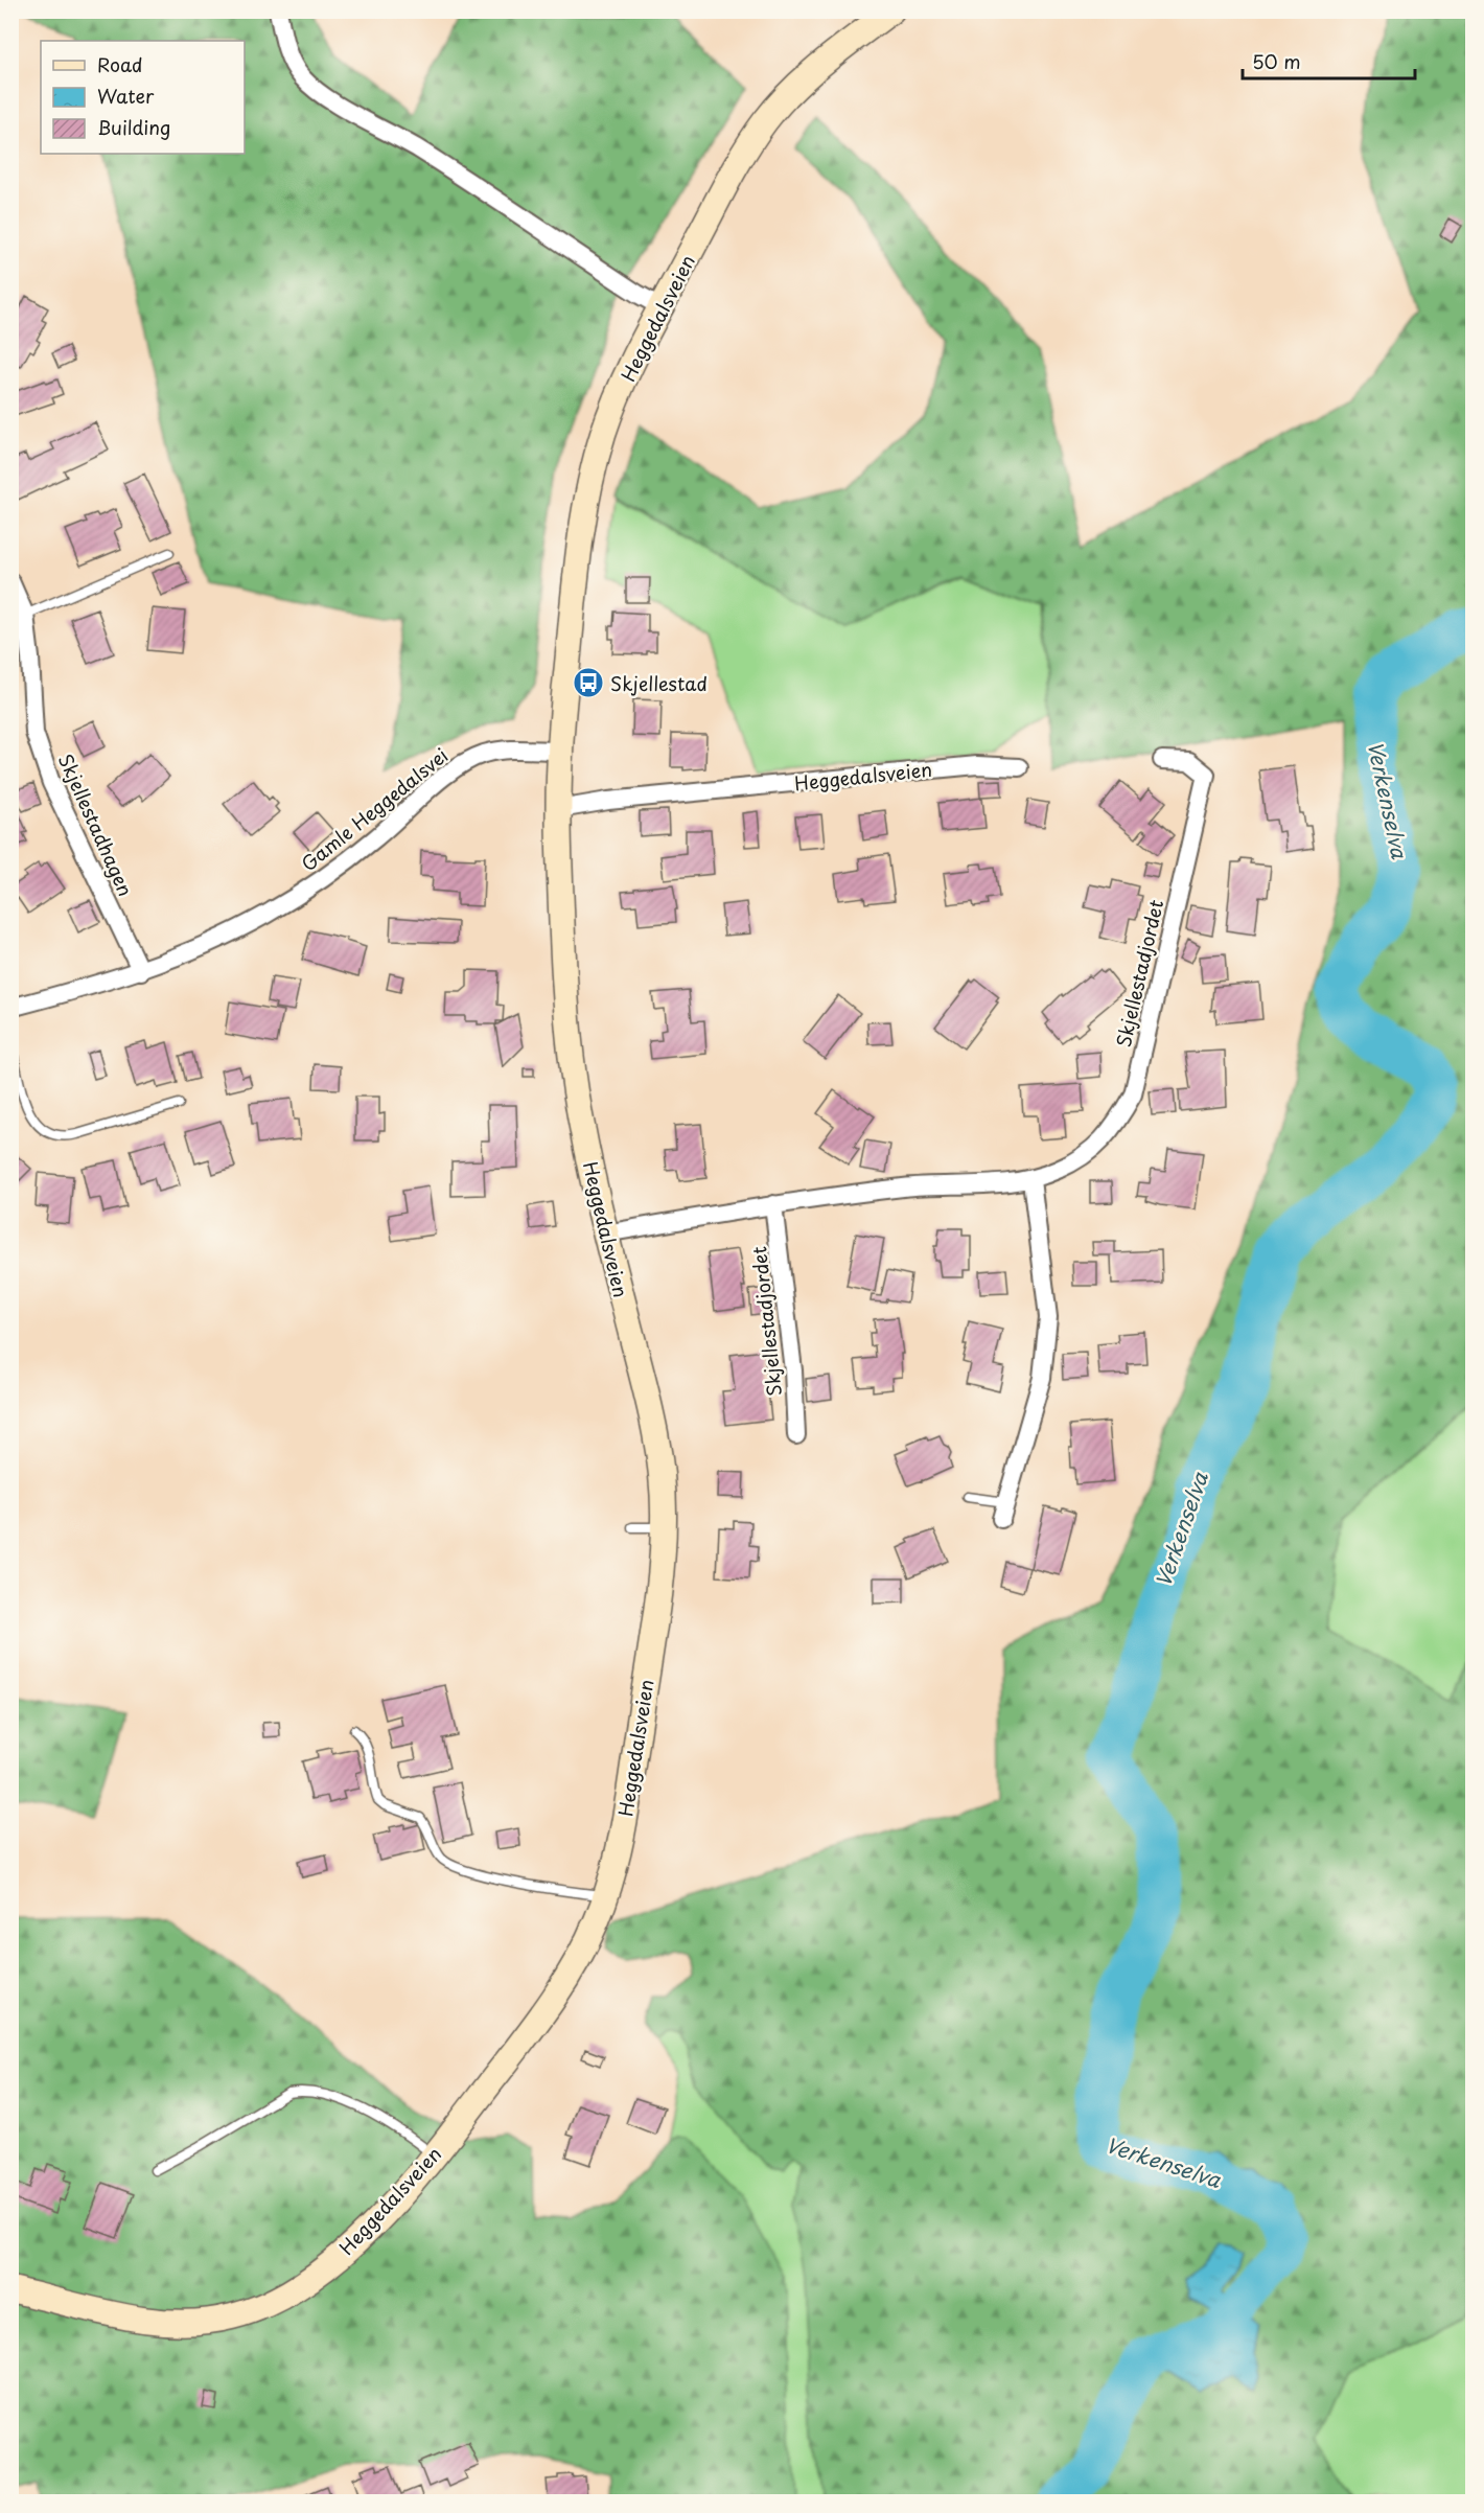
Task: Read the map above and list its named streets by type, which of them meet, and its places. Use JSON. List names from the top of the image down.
{
  "streets": {
    "main road": ["Heggedalsveien"],
    "street": ["Gamle Heggedalsvei", "Skjellestadhagen", "Skjellestadjordet"]
  },
  "crossings": [
    ["Heggedalsveien", "Gamle Heggedalsvei"],
    ["Heggedalsveien", "Skjellestadjordet"],
    ["Gamle Heggedalsvei", "Skjellestadhagen"]
  ],
  "water": ["Verkenselva"],
  "places": {
    "bus stop": ["Skjellestad"]
  },
  "legend": ["Road", "Water", "Building"],
  "scale_bar": "50 m"
}
